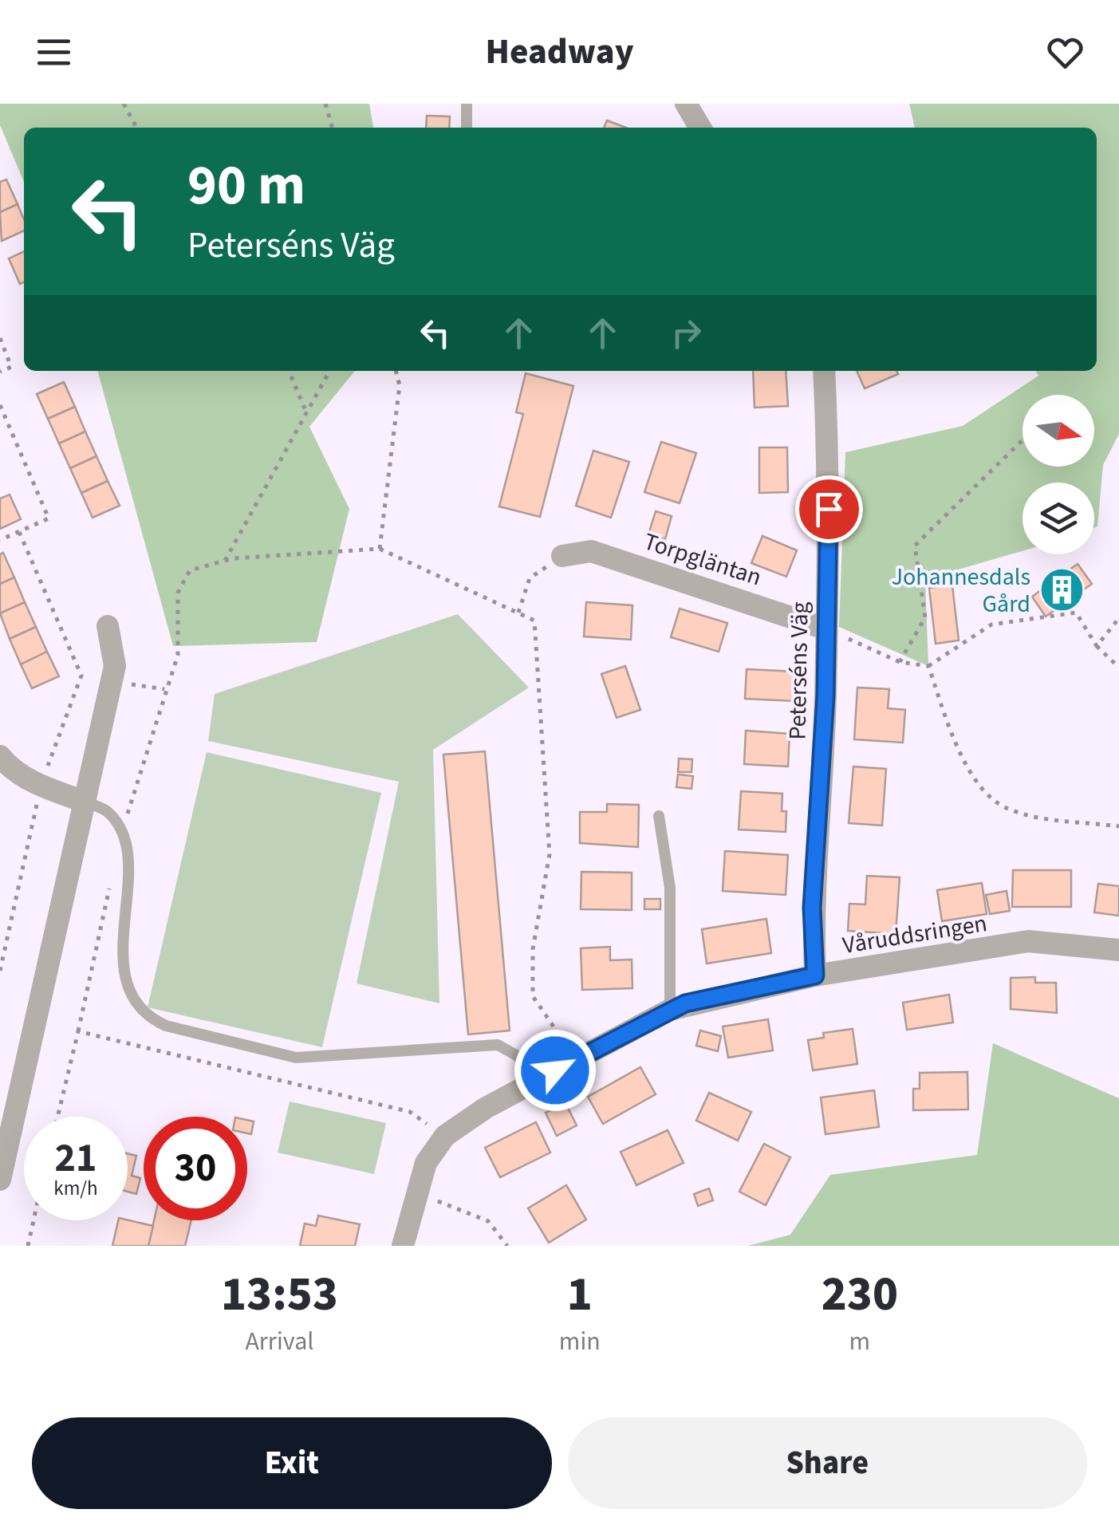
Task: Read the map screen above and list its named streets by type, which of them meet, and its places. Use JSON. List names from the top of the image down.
{
  "streets": {
    "street": ["Torpgläntan", "Peterséns Väg", "Våruddsringen"]
  },
  "crossings": [
    ["Torpgläntan", "Peterséns Väg"],
    ["Peterséns Väg", "Våruddsringen"]
  ],
  "places": {
    "building": ["Johannesdals Gård"]
  },
  "north": "right",
  "page": {
    "header": "Headway",
    "turn": ["90 m", "Peterséns Väg"],
    "speed": "21 km/h",
    "limit": "30",
    "eta": [
      "13:53",
      "Arrival",
      "1",
      "min",
      "230",
      "m"
    ],
    "buttons": ["Exit", "Share"]
  }
}
